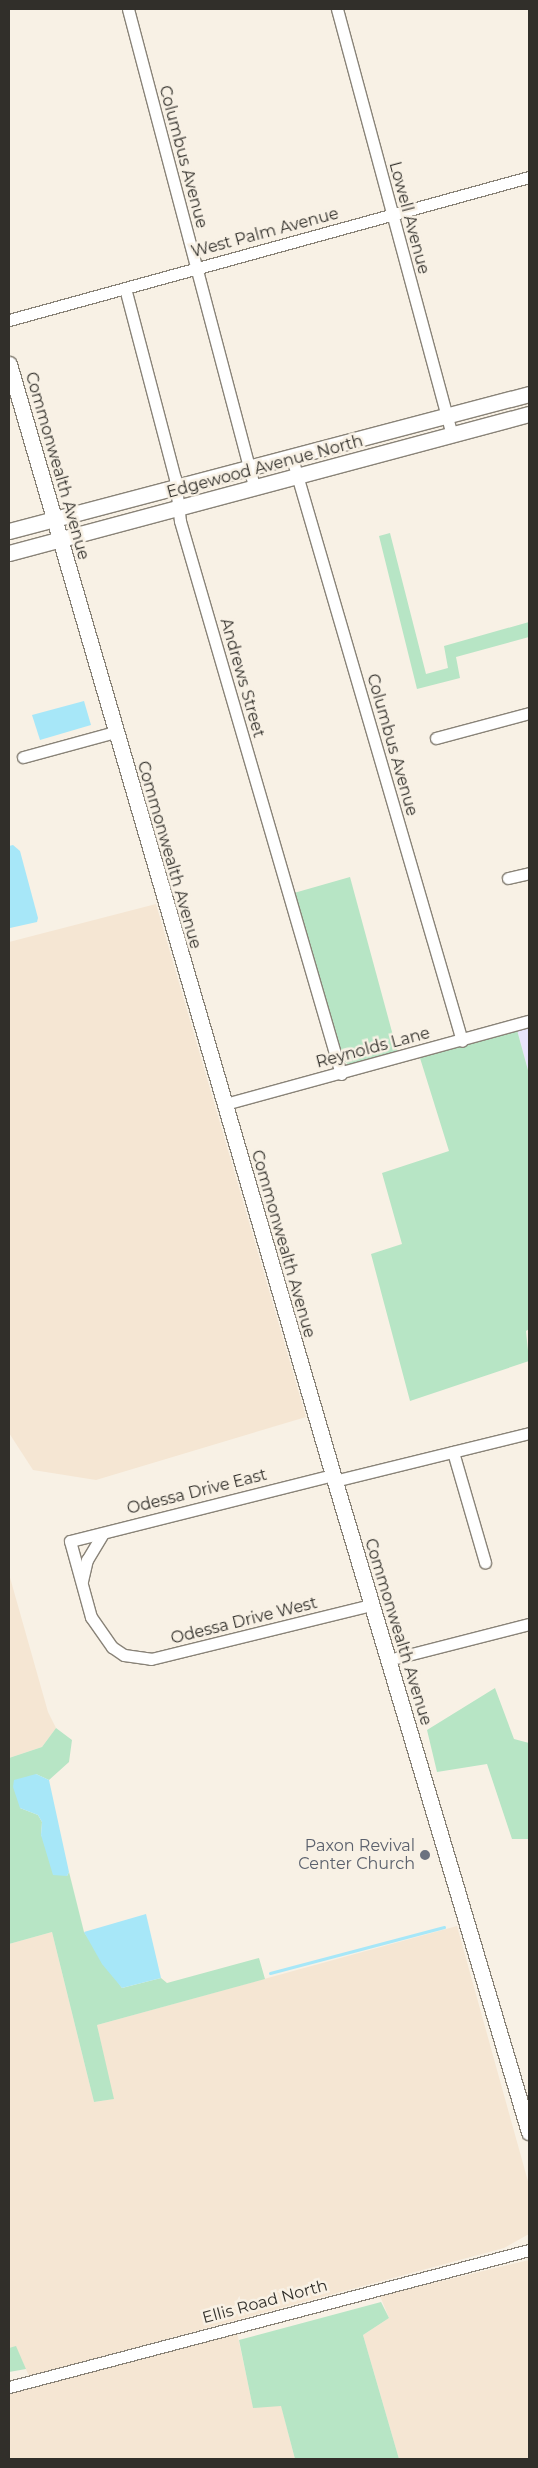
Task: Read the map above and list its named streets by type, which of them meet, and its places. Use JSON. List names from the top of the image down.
{
  "streets": {
    "main road": ["Commonwealth Avenue", "Edgewood Avenue North"],
    "street": [
      "Columbus Avenue",
      "Lowell Avenue",
      "West Palm Avenue",
      "Andrews Street",
      "Reynolds Lane",
      "Odessa Drive East",
      "Odessa Drive West",
      "Ellis Road North"
    ]
  },
  "crossings": [
    ["Columbus Avenue", "West Palm Avenue"],
    ["Columbus Avenue", "Edgewood Avenue North"],
    ["Columbus Avenue", "Reynolds Lane"],
    ["Lowell Avenue", "West Palm Avenue"],
    ["Lowell Avenue", "Edgewood Avenue North"],
    ["West Palm Avenue", "Andrews Street"],
    ["Commonwealth Avenue", "Edgewood Avenue North"],
    ["Commonwealth Avenue", "Reynolds Lane"],
    ["Commonwealth Avenue", "Odessa Drive East"],
    ["Commonwealth Avenue", "Odessa Drive West"],
    ["Edgewood Avenue North", "Andrews Street"],
    ["Andrews Street", "Reynolds Lane"],
    ["Odessa Drive East", "Odessa Drive West"]
  ],
  "places": ["Paxon Revival Center Church"]
}
